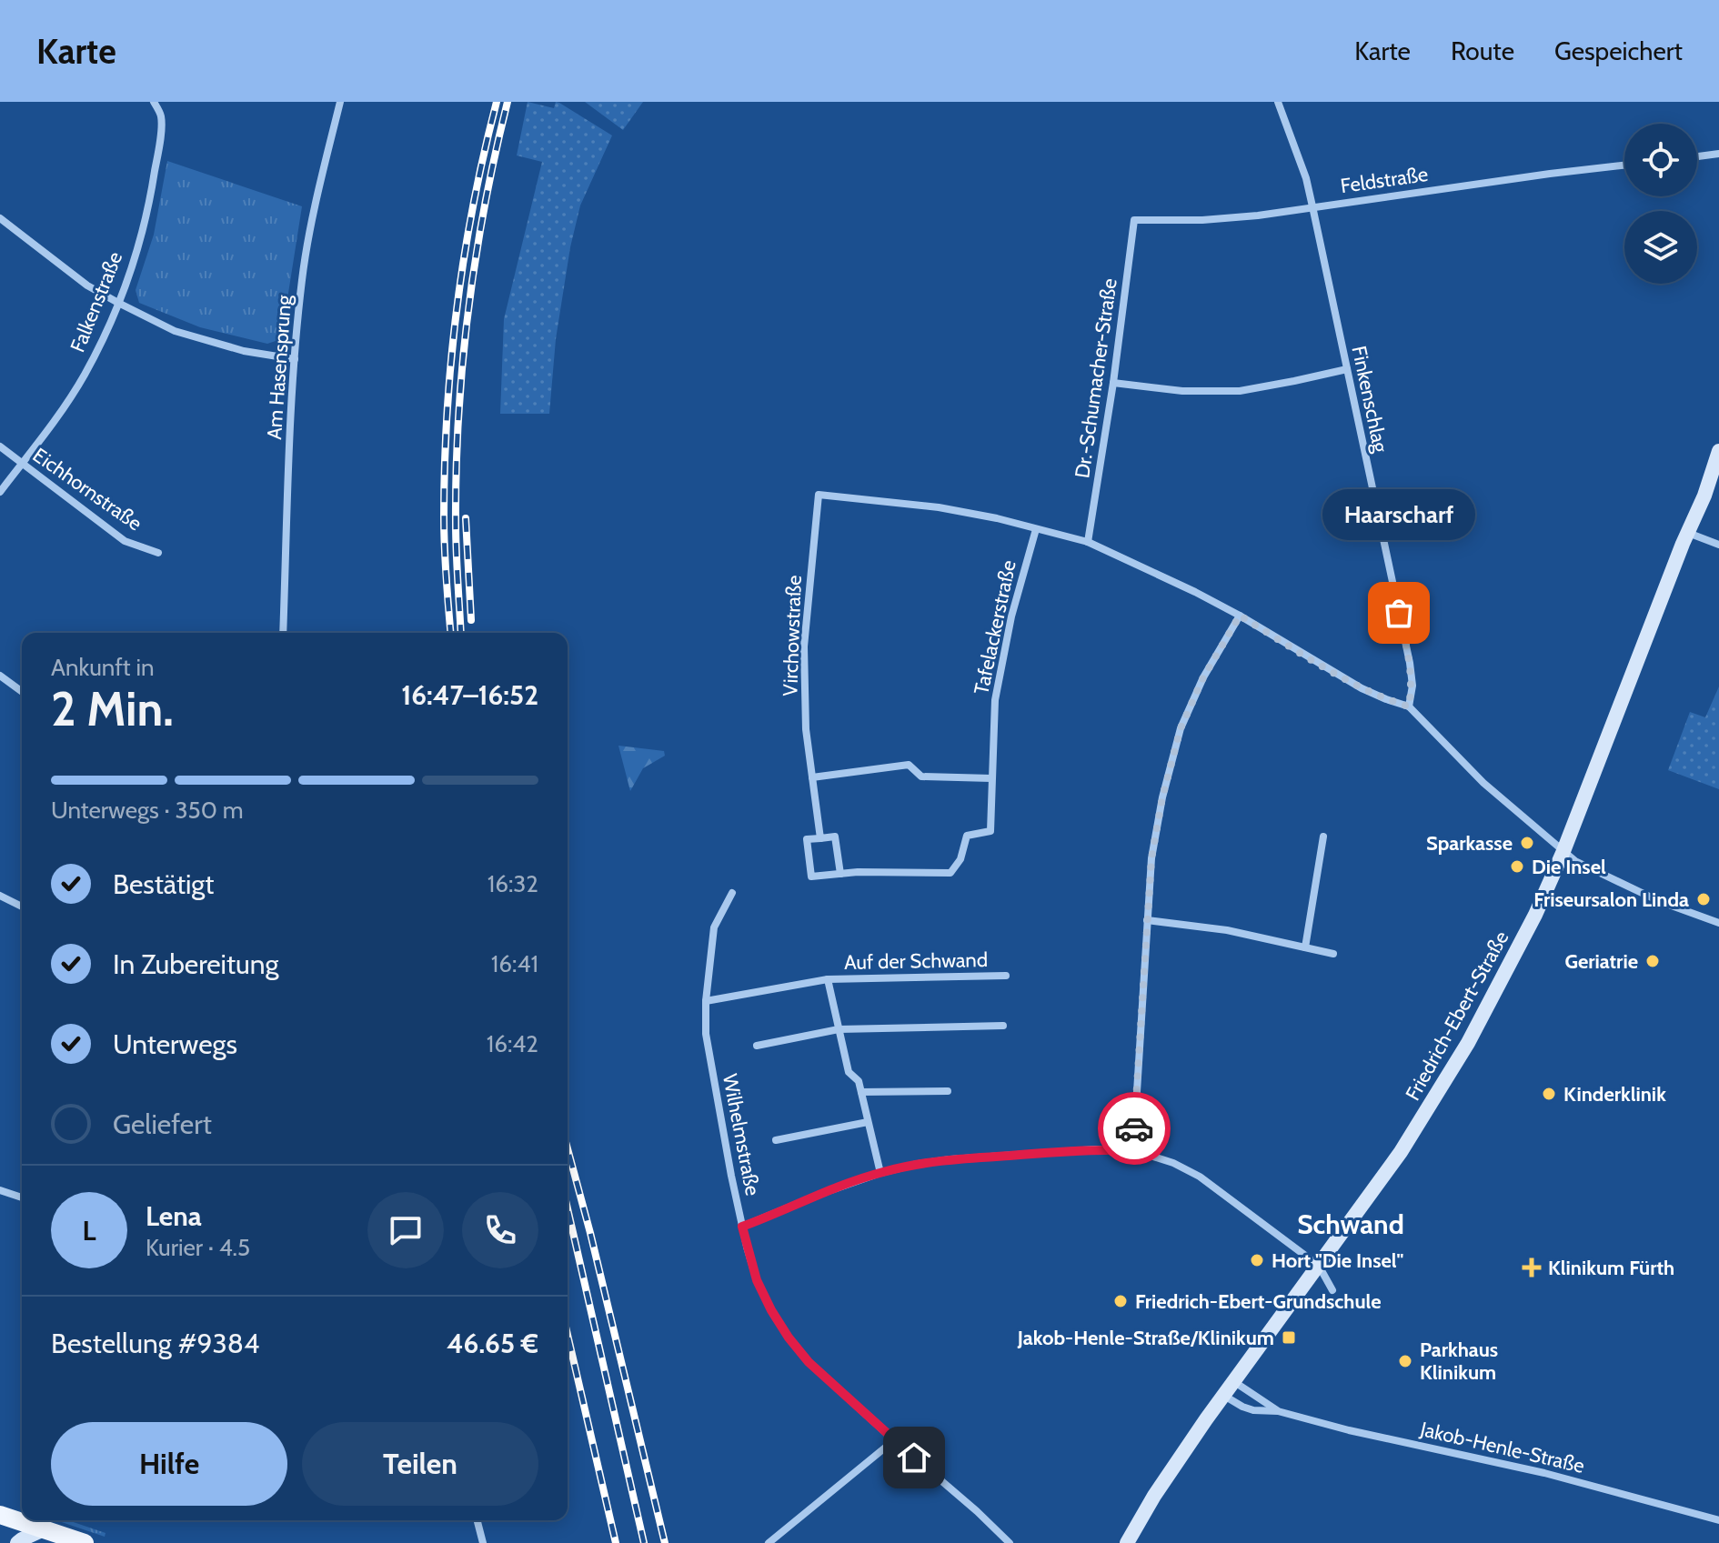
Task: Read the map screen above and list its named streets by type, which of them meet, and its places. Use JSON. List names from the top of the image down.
{
  "streets": {
    "street": [
      "Feldstraße",
      "Falkenstraße",
      "Am Hasensprung",
      "Dr.-Schumacher-Straße",
      "Finkenschlag",
      "Eichhornstraße",
      "Tafelackerstraße",
      "Virchowstraße",
      "Auf der Schwand",
      "Friedrich-Ebert-Straße",
      "Wilhelmstraße",
      "Jakob-Henle-Straße"
    ]
  },
  "crossings": [
    ["Feldstraße", "Dr.-Schumacher-Straße"],
    ["Feldstraße", "Finkenschlag"],
    ["Falkenstraße", "Eichhornstraße"],
    ["Tafelackerstraße", "Virchowstraße"],
    ["Auf der Schwand", "Wilhelmstraße"],
    ["Friedrich-Ebert-Straße", "Jakob-Henle-Straße"]
  ],
  "districts": ["Schwand"],
  "places": {
    "other": [
      "Haarscharf",
      "Sparkasse",
      "Die Insel",
      "Friseursalon Linda",
      "Geriatrie",
      "Kinderklinik",
      "Hort \"Die Insel\"",
      "Friedrich-Ebert-Grundschule",
      "Parkhaus Klinikum"
    ],
    "health": ["Klinikum Fürth"],
    "transit": ["Jakob-Henle-Straße/Klinikum"]
  },
  "page": {
    "header": "Karte",
    "nav": ["Karte", "Route", "Gespeichert"],
    "bubble": "Haarscharf",
    "heading": ["2 Min.", "Ankunft in", "16:47–16:52"],
    "panel": [
      "Lena",
      "Kurier · 4.5",
      "Bestellung #9384",
      "46.65 €"
    ],
    "bar": "Unterwegs · 350 m",
    "list": [
      ["Bestätigt", "16:32"],
      ["In Zubereitung", "16:41"],
      ["Unterwegs", "16:42"],
      "Geliefert"
    ],
    "round": "L",
    "buttons": ["Hilfe", "Teilen"]
  }
}
